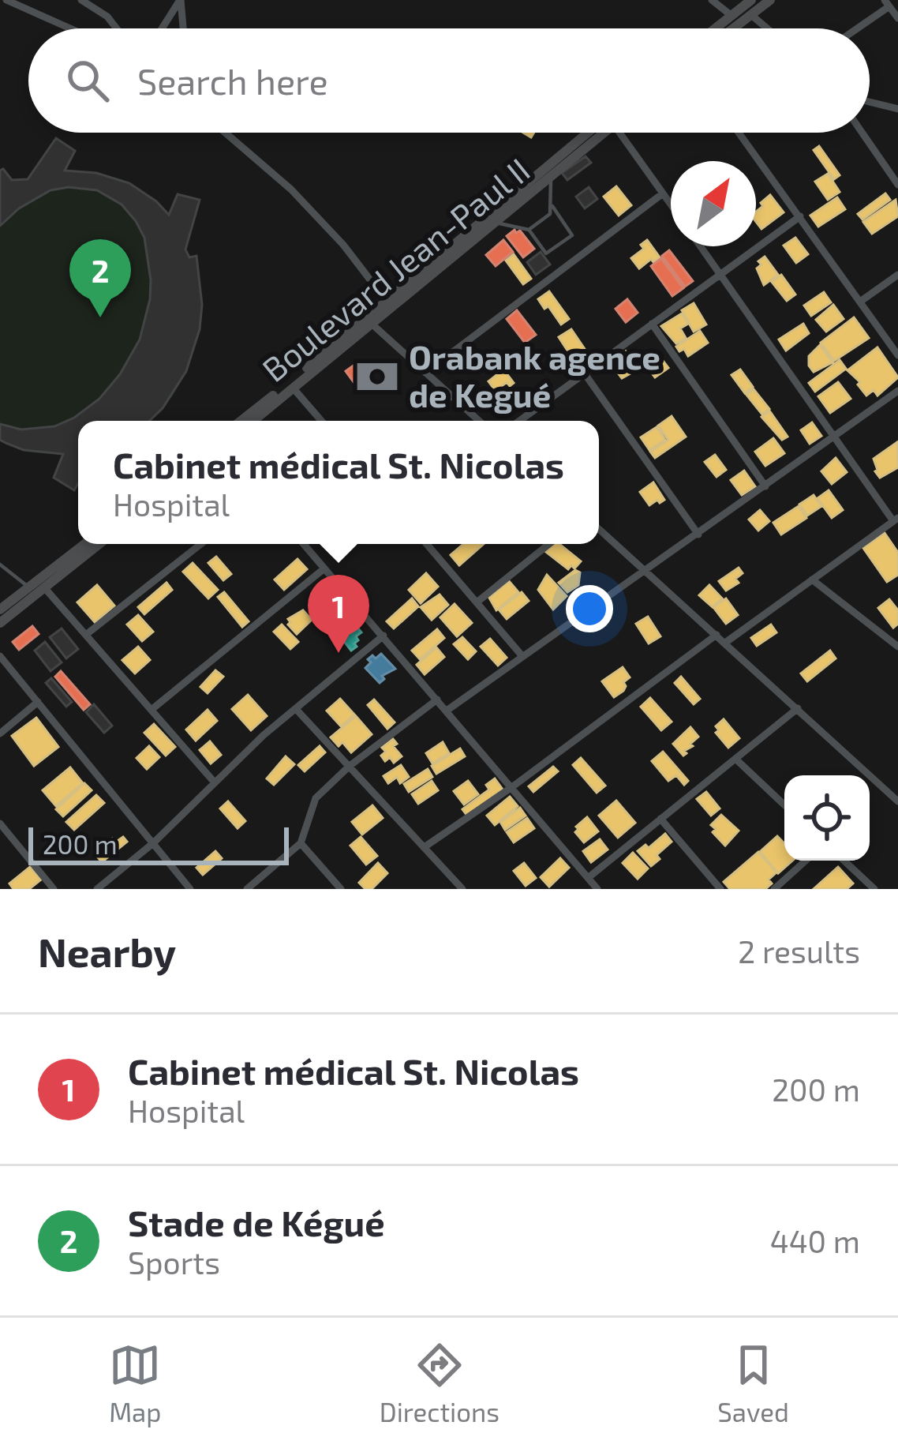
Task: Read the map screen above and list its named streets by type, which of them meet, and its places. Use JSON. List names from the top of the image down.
{
  "streets": {
    "main road": ["Boulevard Jean-Paul II"]
  },
  "places": {
    "bank": ["Orabank agence de Kegué"]
  },
  "scale_bar": "200 m",
  "north": "top right",
  "page": {
    "search": "Search here",
    "pins": ["2", "1"],
    "popup": ["Cabinet médical St. Nicolas", "Hospital"],
    "scale": "200 m",
    "heading": ["Nearby", "2 results"],
    "list": [
      {
        "mark": "1",
        "name": "Cabinet médical St. Nicolas",
        "note": "Hospital",
        "value": "200 m"
      },
      {
        "mark": "2",
        "name": "Stade de Kégué",
        "note": "Sports",
        "value": "440 m"
      }
    ],
    "nav": ["Map", "Directions", "Saved"]
  }
}
